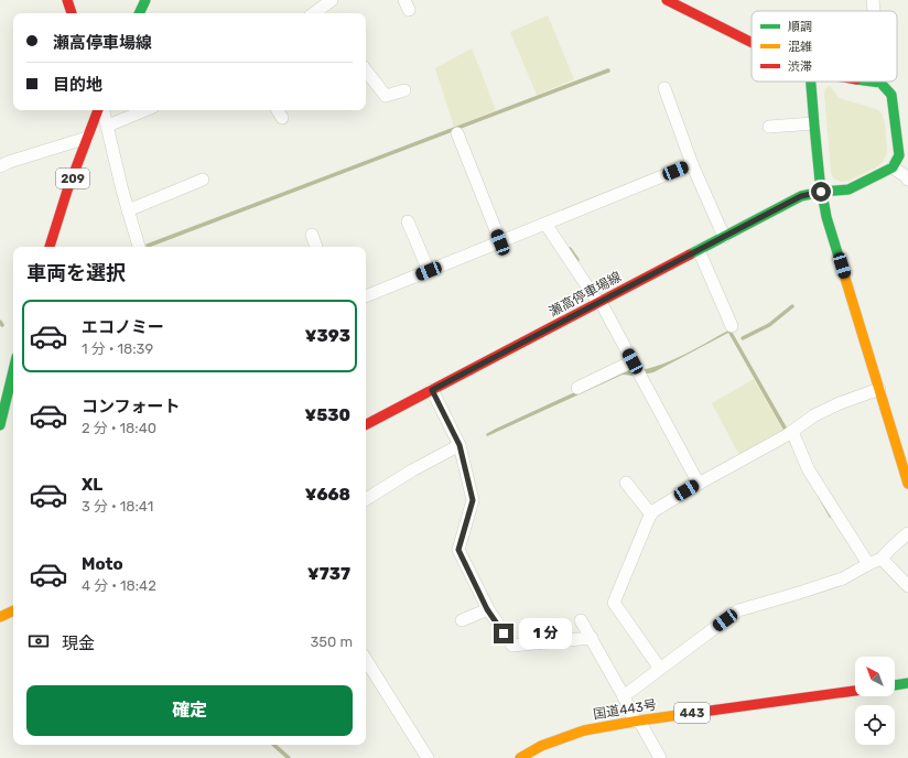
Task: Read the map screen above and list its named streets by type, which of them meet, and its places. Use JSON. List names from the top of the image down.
{
  "streets": {
    "main road": [
      "209",
      "瀬高停車場線",
      "国道443号",
      "443"
    ]
  },
  "legend": ["順調", "混雑", "渋滞"],
  "north": "top left",
  "page": {
    "banner": ["瀬高停車場線", "目的地"],
    "heading": "車両を選択",
    "list": [
      {
        "name": "エコノミー",
        "note": "1 分 · 18:39",
        "value": "¥393"
      },
      {
        "name": "コンフォート",
        "note": "2 分 · 18:40",
        "value": "¥530"
      },
      {
        "name": "XL",
        "note": "3 分 · 18:41",
        "value": "¥668"
      },
      {
        "name": "Moto",
        "note": "4 分 · 18:42",
        "value": "¥737"
      }
    ],
    "pay": ["現金", "350 m"],
    "bubble": "1 分",
    "buttons": "確定"
  }
}
